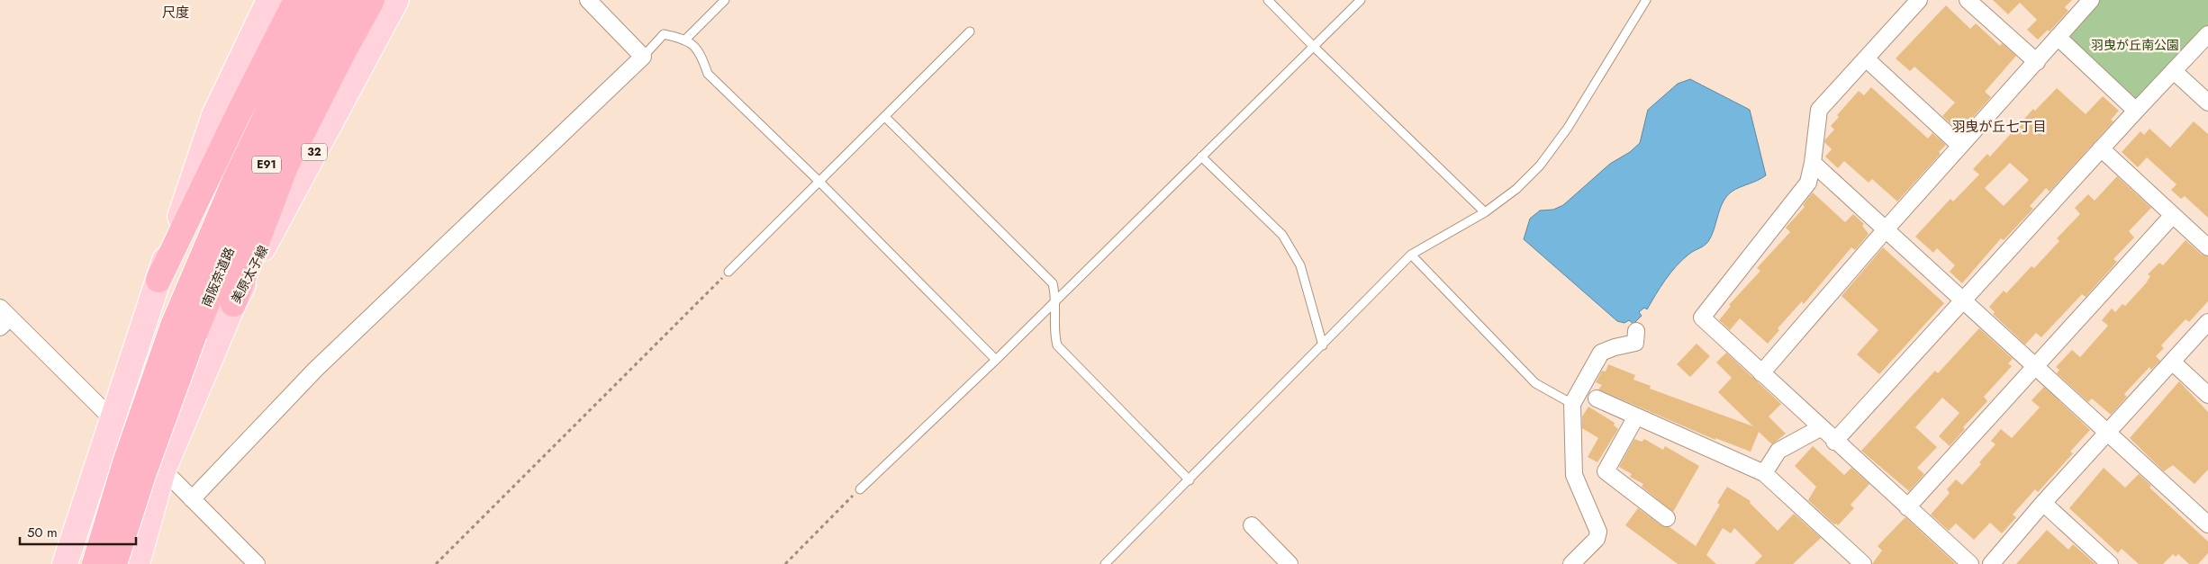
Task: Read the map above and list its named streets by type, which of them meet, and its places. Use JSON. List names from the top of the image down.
{
  "streets": {
    "highway": ["E91", "南阪奈道路"],
    "main road": ["32", "美原太子線"]
  },
  "districts": ["尺度", "羽曳が丘七丁目"],
  "parks": ["羽曳が丘南公園"],
  "scale_bar": "50 m"
}
